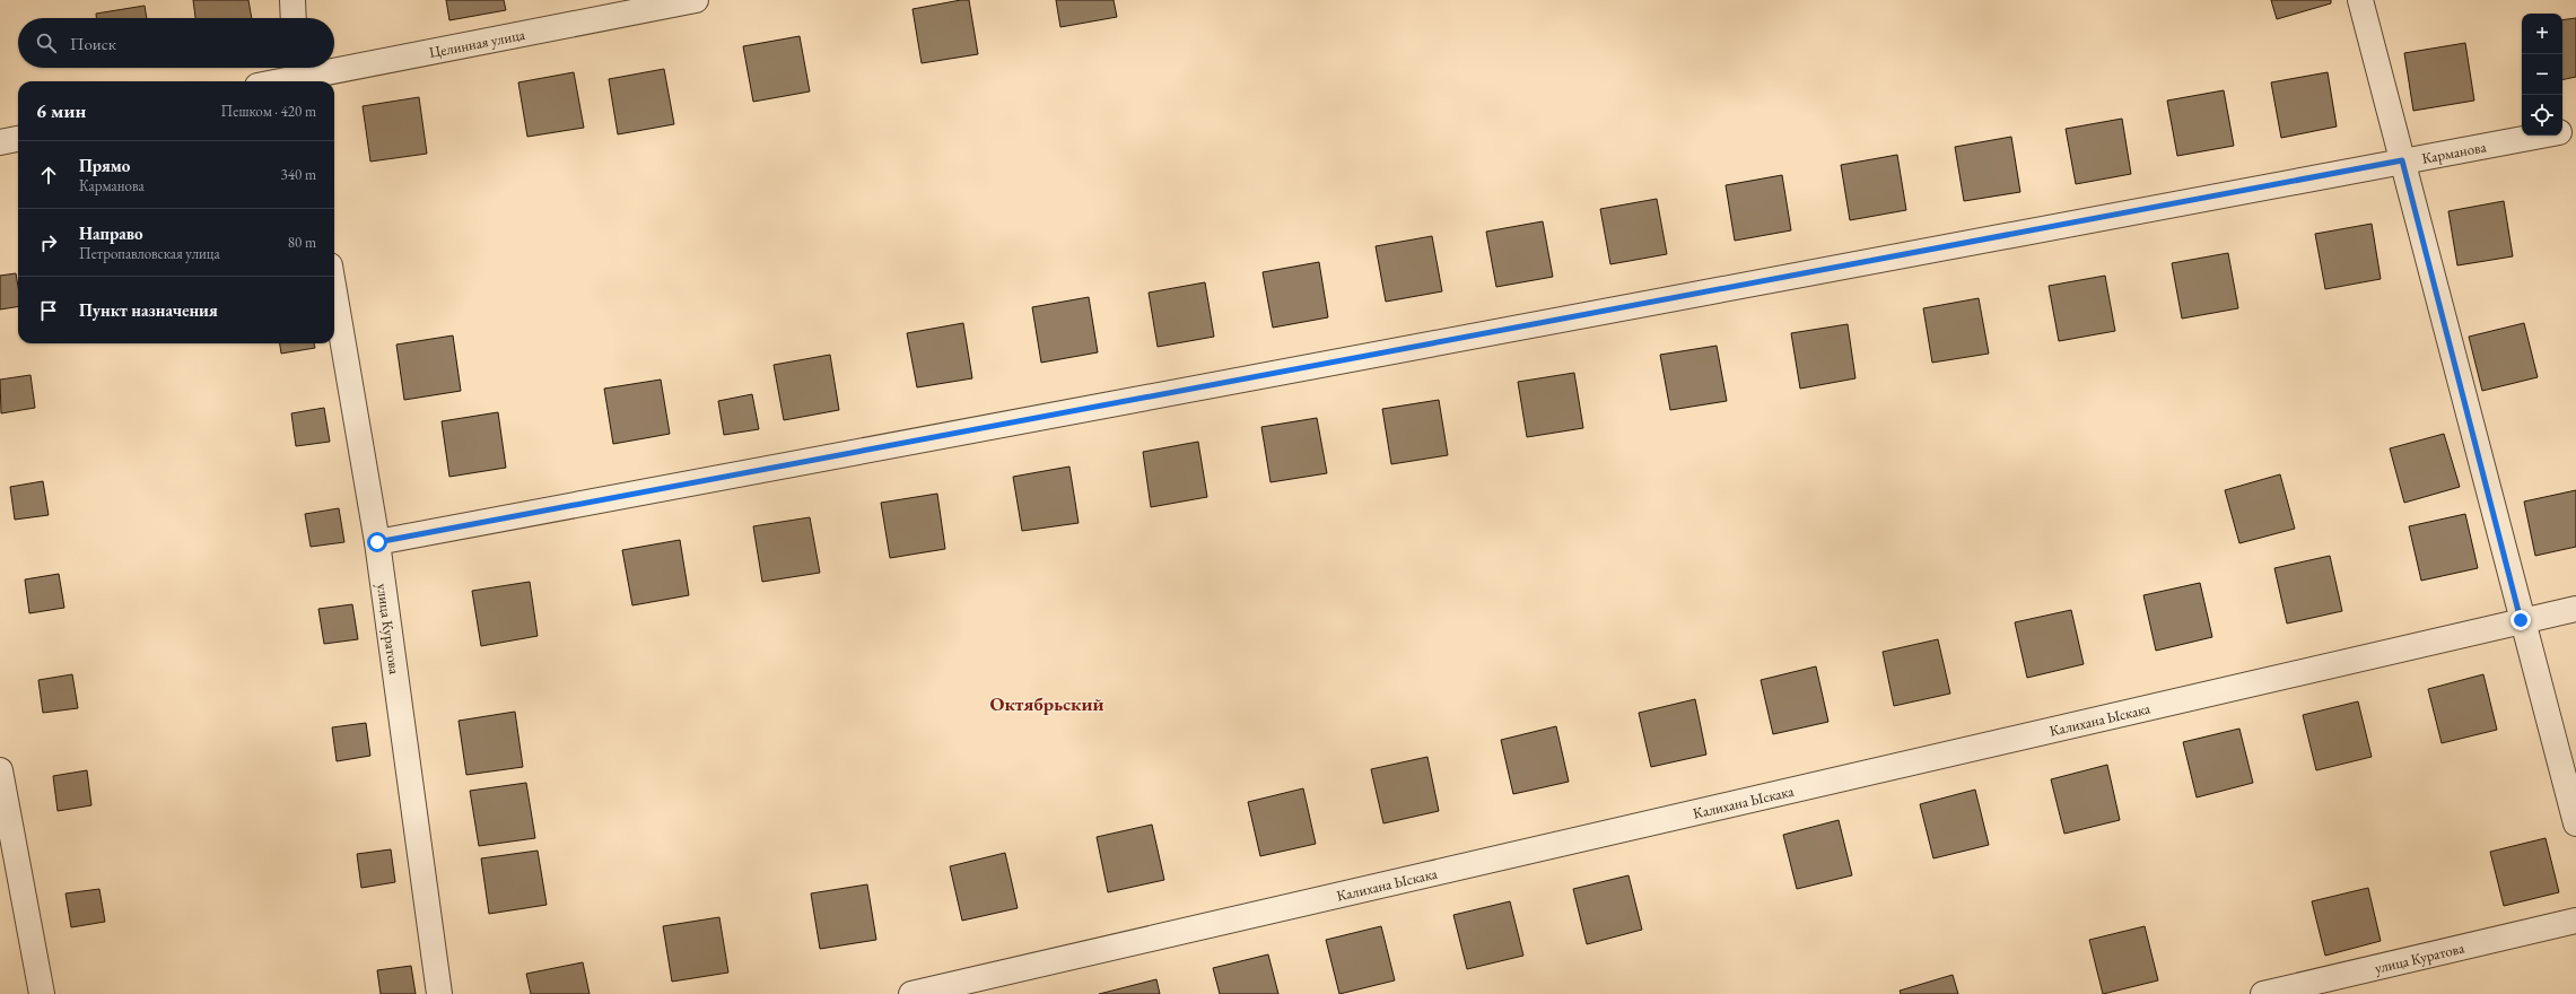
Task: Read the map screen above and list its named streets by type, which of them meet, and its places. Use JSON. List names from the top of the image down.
{
  "streets": {
    "street": [
      "Целинная улица",
      "Карманова",
      "улица Куратова",
      "Калихана Ыскака"
    ]
  },
  "crossings": [
    ["Карманова", "улица Куратова"]
  ],
  "districts": ["Октябрьский"],
  "page": {
    "map_buttons": ["+", "−"],
    "search": "Поиск",
    "heading": ["6 мин", "Пешком · 420 m"],
    "list": [
      ["Прямо", "Карманова", "340 m"],
      ["Направо", "Петропавловская улица", "80 m"],
      "Пункт назначения"
    ]
  }
}
